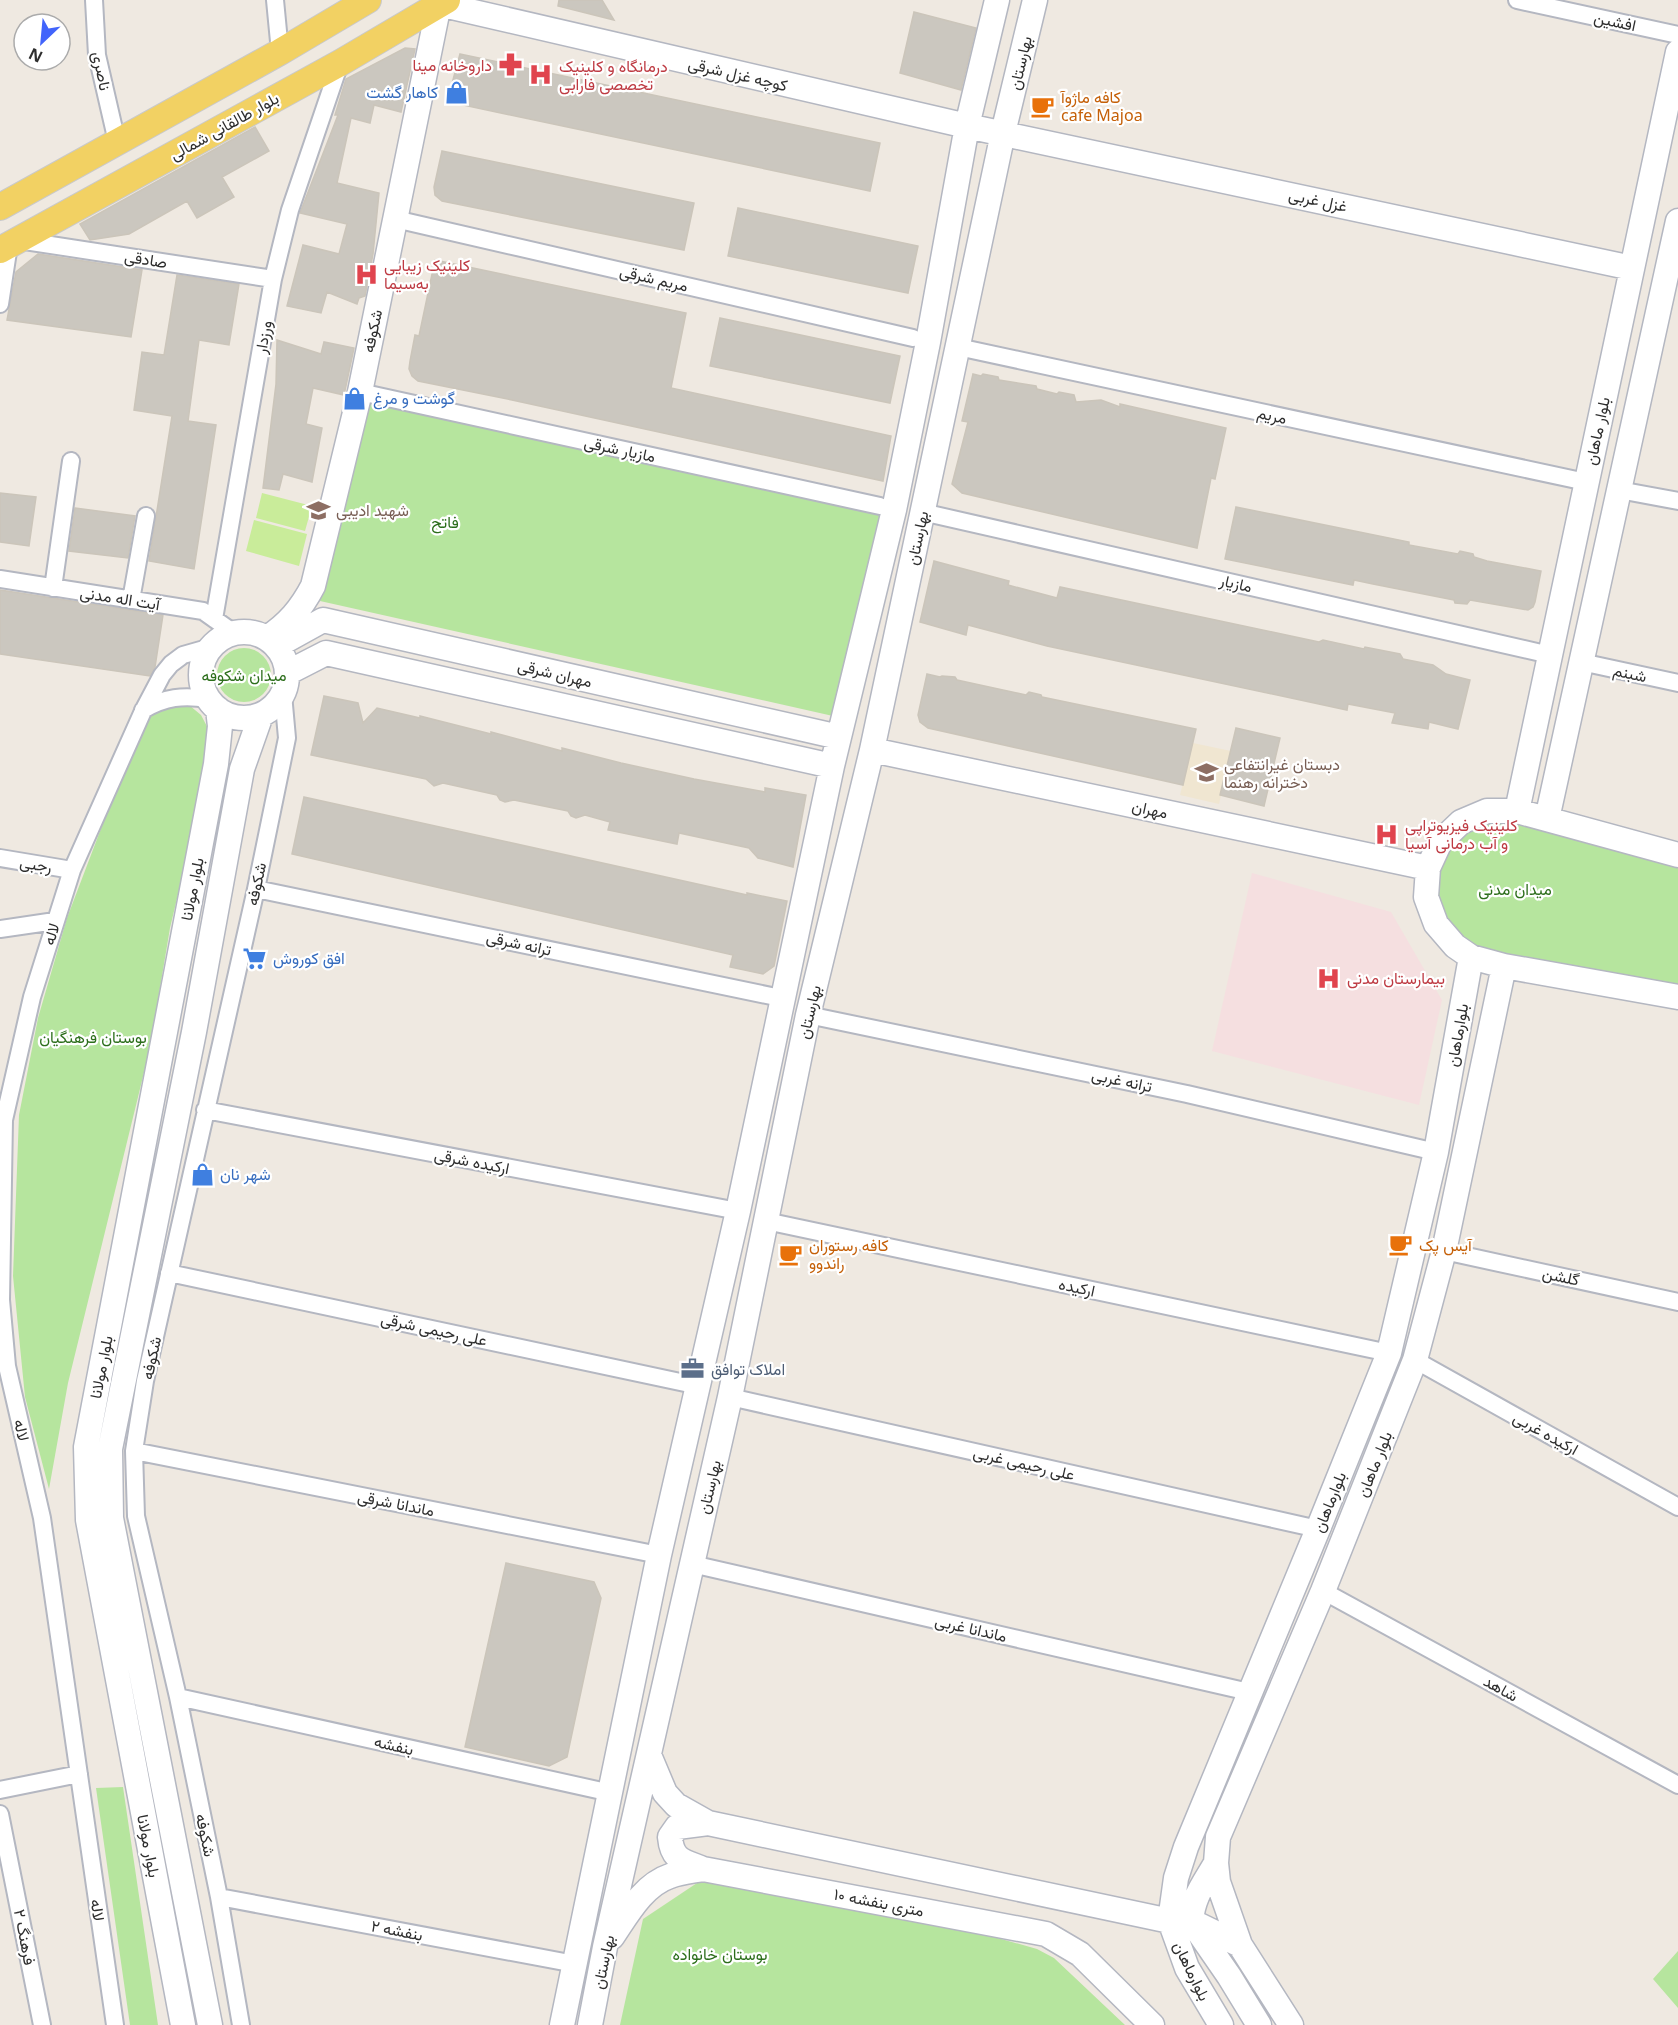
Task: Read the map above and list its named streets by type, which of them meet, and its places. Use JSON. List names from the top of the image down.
{
  "streets": {
    "main road": [
      "بهارستان",
      "کوچه غزل شرقی",
      "بلوار طالقانی شمالی",
      "غزل غربی",
      "شکوفه",
      "بلوار ماهان",
      "مهران شرقی",
      "مهران",
      "بلوار مولانا",
      "بلوارماهان",
      "۱۰ متری بنفشه"
    ],
    "street": [
      "افشین",
      "ناصری",
      "صادقی",
      "مریم شرقی",
      "ورزدار",
      "مریم",
      "مازیار شرقی",
      "مازیار",
      "آیت اله مدنی",
      "شبنم",
      "رجبی",
      "لاله",
      "ترانه شرقی",
      "ترانه غربی",
      "ارکیده شرقی",
      "گلشن",
      "ارکیده",
      "علی رحیمی شرقی",
      "ارکیده غربی",
      "علی رحیمی غربی",
      "ماندانا شرقی",
      "ماندانا غربی",
      "شاهد",
      "بنفشه",
      "بنفشه ۲",
      "فرهنگ ۲"
    ]
  },
  "crossings": [
    ["بهارستان", "کوچه غزل شرقی"],
    ["بهارستان", "غزل غربی"],
    ["بهارستان", "مریم"],
    ["بهارستان", "مازیار"],
    ["بهارستان", "مهران شرقی"],
    ["بهارستان", "مهران"],
    ["بهارستان", "ترانه شرقی"],
    ["بهارستان", "ترانه غربی"],
    ["بهارستان", "ارکیده شرقی"],
    ["بهارستان", "ارکیده"],
    ["بهارستان", "علی رحیمی شرقی"],
    ["بهارستان", "علی رحیمی غربی"],
    ["بهارستان", "ماندانا شرقی"],
    ["بهارستان", "ماندانا غربی"],
    ["بهارستان", "بنفشه"],
    ["بهارستان", "۱۰ متری بنفشه"],
    ["بهارستان", "بنفشه ۲"],
    ["کوچه غزل شرقی", "بلوار طالقانی شمالی"],
    ["کوچه غزل شرقی", "غزل غربی"],
    ["کوچه غزل شرقی", "شکوفه"],
    ["بلوار طالقانی شمالی", "صادقی"],
    ["بلوار طالقانی شمالی", "شکوفه"],
    ["بلوار طالقانی شمالی", "ورزدار"],
    ["غزل غربی", "بلوار ماهان"],
    ["صادقی", "ورزدار"],
    ["مریم شرقی", "شکوفه"],
    ["شکوفه", "مازیار شرقی"],
    ["شکوفه", "آیت اله مدنی"],
    ["شکوفه", "مهران شرقی"],
    ["شکوفه", "بلوار مولانا"],
    ["شکوفه", "لاله"],
    ["شکوفه", "ترانه شرقی"],
    ["شکوفه", "ارکیده شرقی"],
    ["شکوفه", "علی رحیمی شرقی"],
    ["شکوفه", "ماندانا شرقی"],
    ["شکوفه", "بنفشه"],
    ["شکوفه", "بنفشه ۲"],
    ["ورزدار", "آیت اله مدنی"],
    ["مریم", "بلوار ماهان"],
    ["بلوار ماهان", "مازیار"],
    ["بلوار ماهان", "شبنم"],
    ["بلوار ماهان", "گلشن"],
    ["بلوار ماهان", "ارکیده غربی"],
    ["بلوار ماهان", "شاهد"],
    ["آیت اله مدنی", "مهران شرقی"],
    ["آیت اله مدنی", "بلوار مولانا"],
    ["آیت اله مدنی", "لاله"],
    ["مهران شرقی", "بلوار مولانا"],
    ["مهران شرقی", "لاله"],
    ["رجبی", "لاله"],
    ["بلوار مولانا", "لاله"],
    ["بلوارماهان", "ترانه غربی"],
    ["بلوارماهان", "ارکیده"],
    ["بلوارماهان", "علی رحیمی غربی"],
    ["بلوارماهان", "ماندانا غربی"]
  ],
  "parks": [
    "فاتح",
    "میدان شکوفه",
    "میدان مدنی",
    "بوستان فرهنگیان",
    "بوستان خانواده"
  ],
  "places": {
    "pharmacy": ["داروخانه مینا"],
    "hospital": [
      "درمانگاه و کلینیک تخصصی فارابی",
      "کلینیک زیبایی به‌سیما",
      "کلینیک فیزیوتراپی و آب درمانی آسیا",
      "بیمارستان مدنی"
    ],
    "shop": ["کاهار گشت", "گوشت و مرغ", "شهر نان"],
    "cafe": ["کافه ماژوآ cafe Majoa", "آیس پک", "کافه رستوران راندوو"],
    "school or university": ["شهید ادیبی", "دبستان غیرانتفاعی دخترانه رهنما"],
    "supermarket": ["افق کوروش"],
    "office": ["املاک توافق"]
  },
  "north": "bottom left"
}
